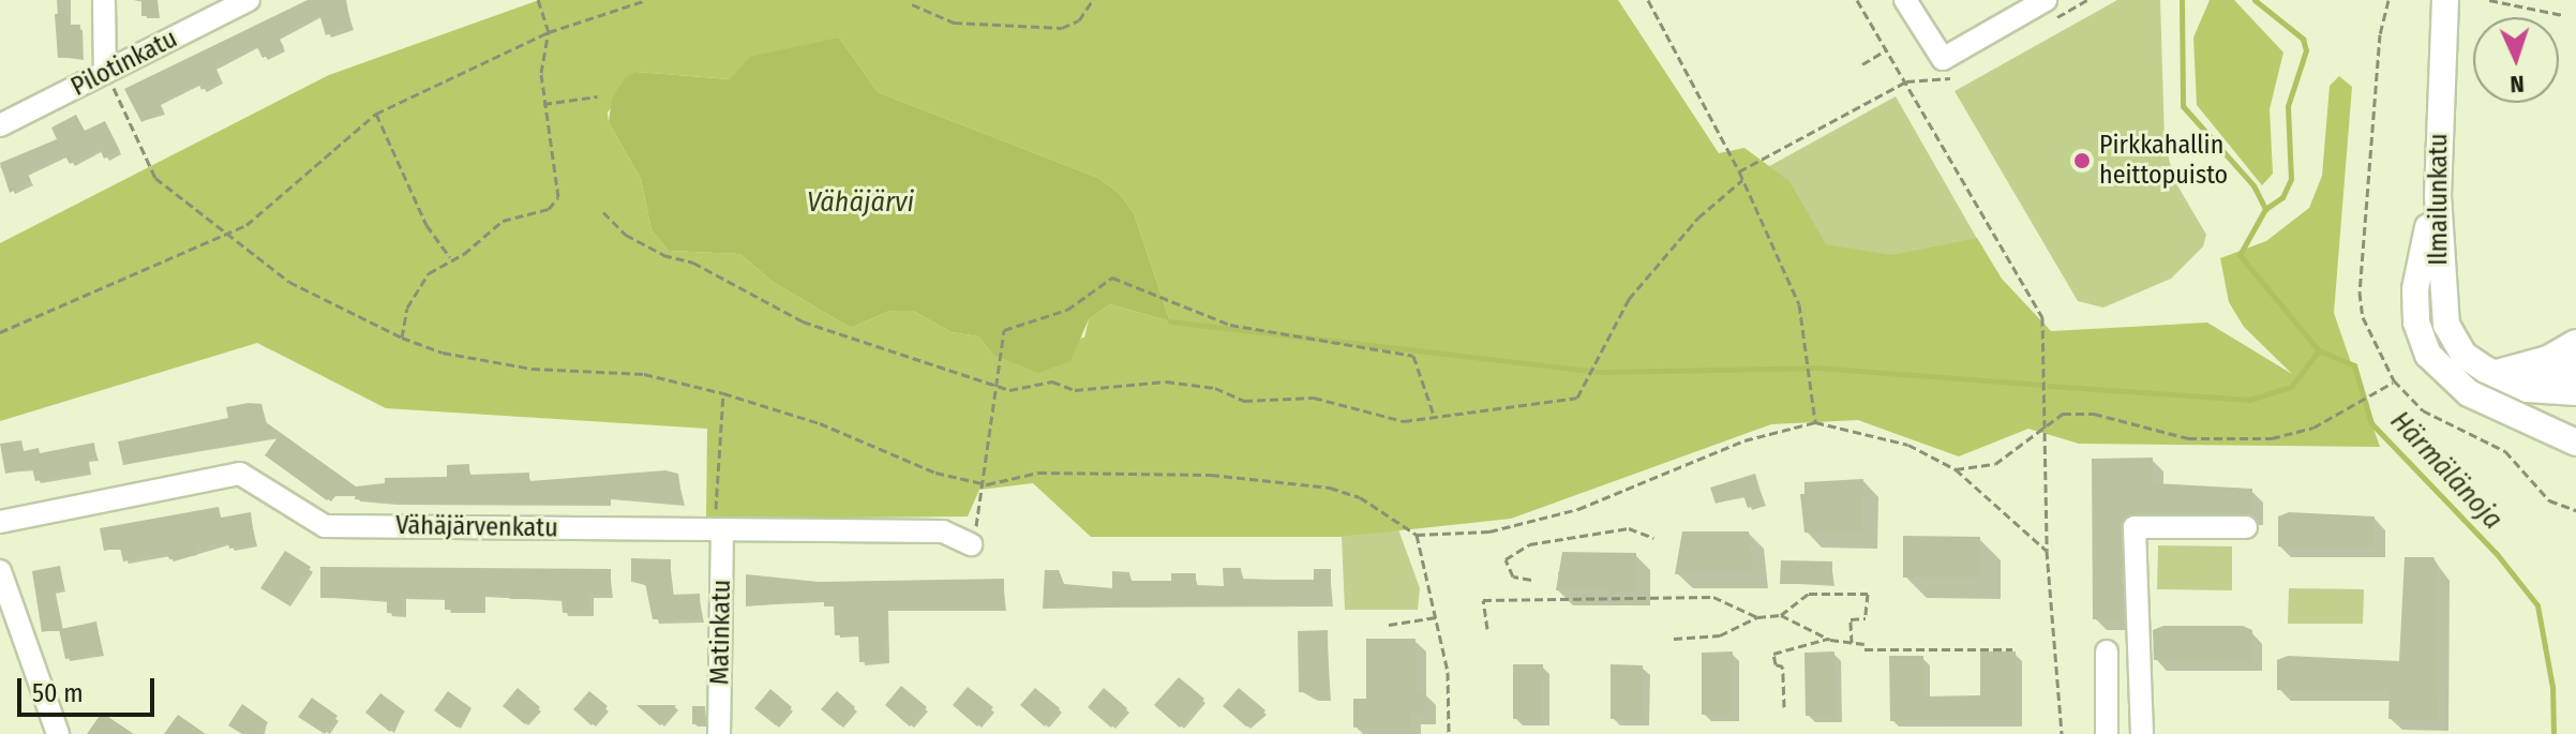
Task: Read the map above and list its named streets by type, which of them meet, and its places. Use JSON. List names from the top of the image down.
{
  "streets": {
    "main road": ["Ilmailunkatu"],
    "street": ["Pilotinkatu", "Vähäjärvenkatu", "Matinkatu"]
  },
  "crossings": [
    ["Vähäjärvenkatu", "Matinkatu"]
  ],
  "water": ["Vähäjärvi", "Härmälänoja"],
  "places": ["Pirkkahallin heittopuisto"],
  "scale_bar": "50 m",
  "north": "bottom"
}
